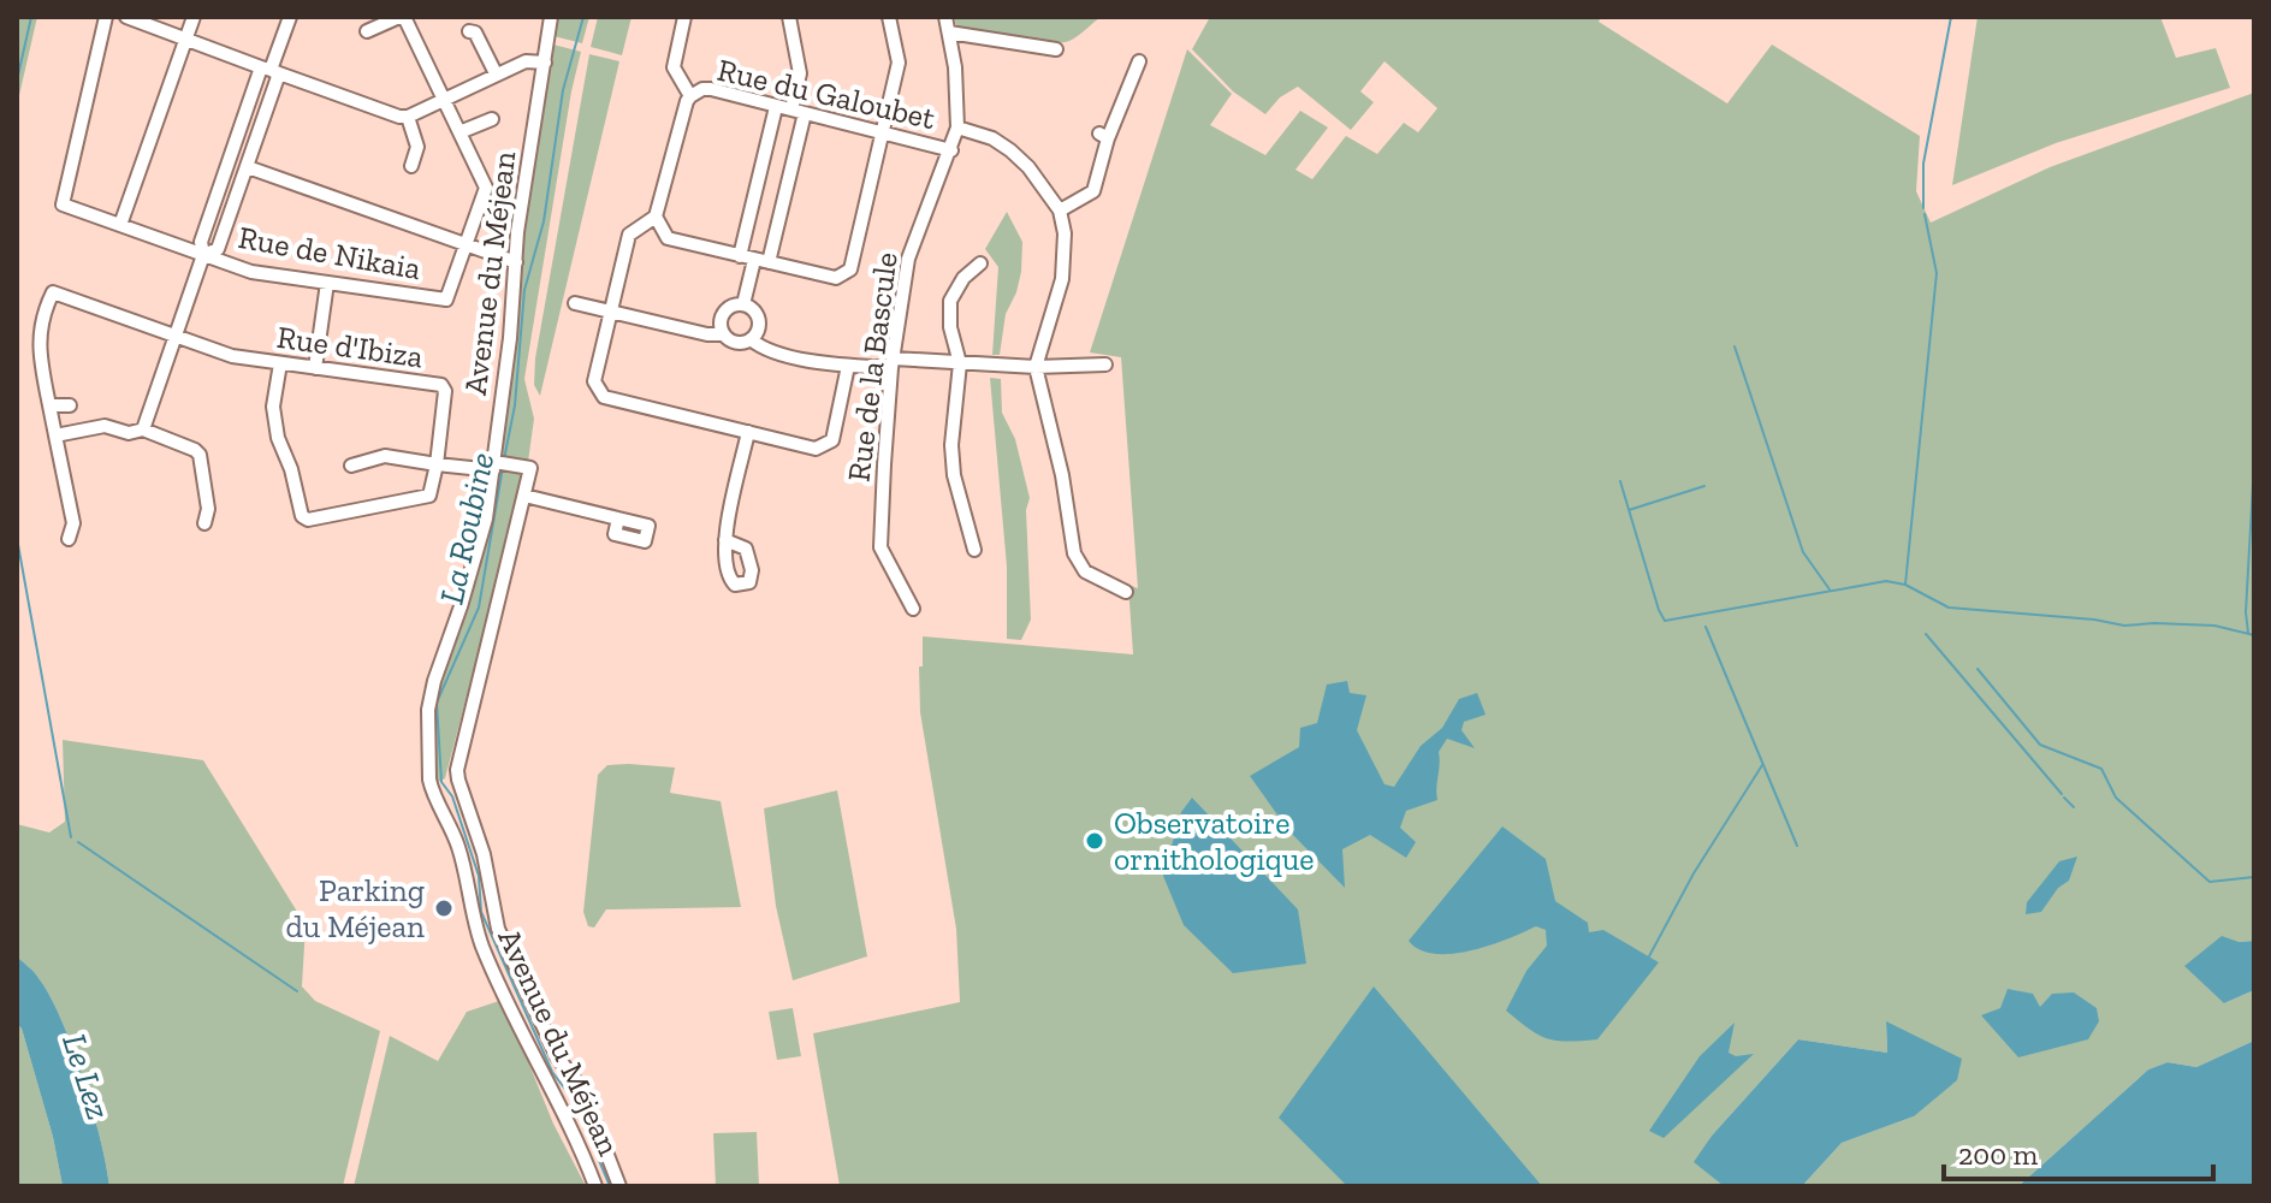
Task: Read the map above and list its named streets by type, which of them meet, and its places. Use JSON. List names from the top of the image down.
{
  "streets": {
    "street": [
      "Rue du Galoubet",
      "Rue de Nikaia",
      "Avenue du Méjean",
      "Rue d'Ibiza",
      "Rue de la Bascule"
    ]
  },
  "crossings": [
    ["Rue du Galoubet", "Rue de la Bascule"]
  ],
  "water": ["La Roubine", "Le Lez"],
  "places": ["Observatoire ornithologique", "Parking du Méjean"],
  "scale_bar": "200 m"
}
